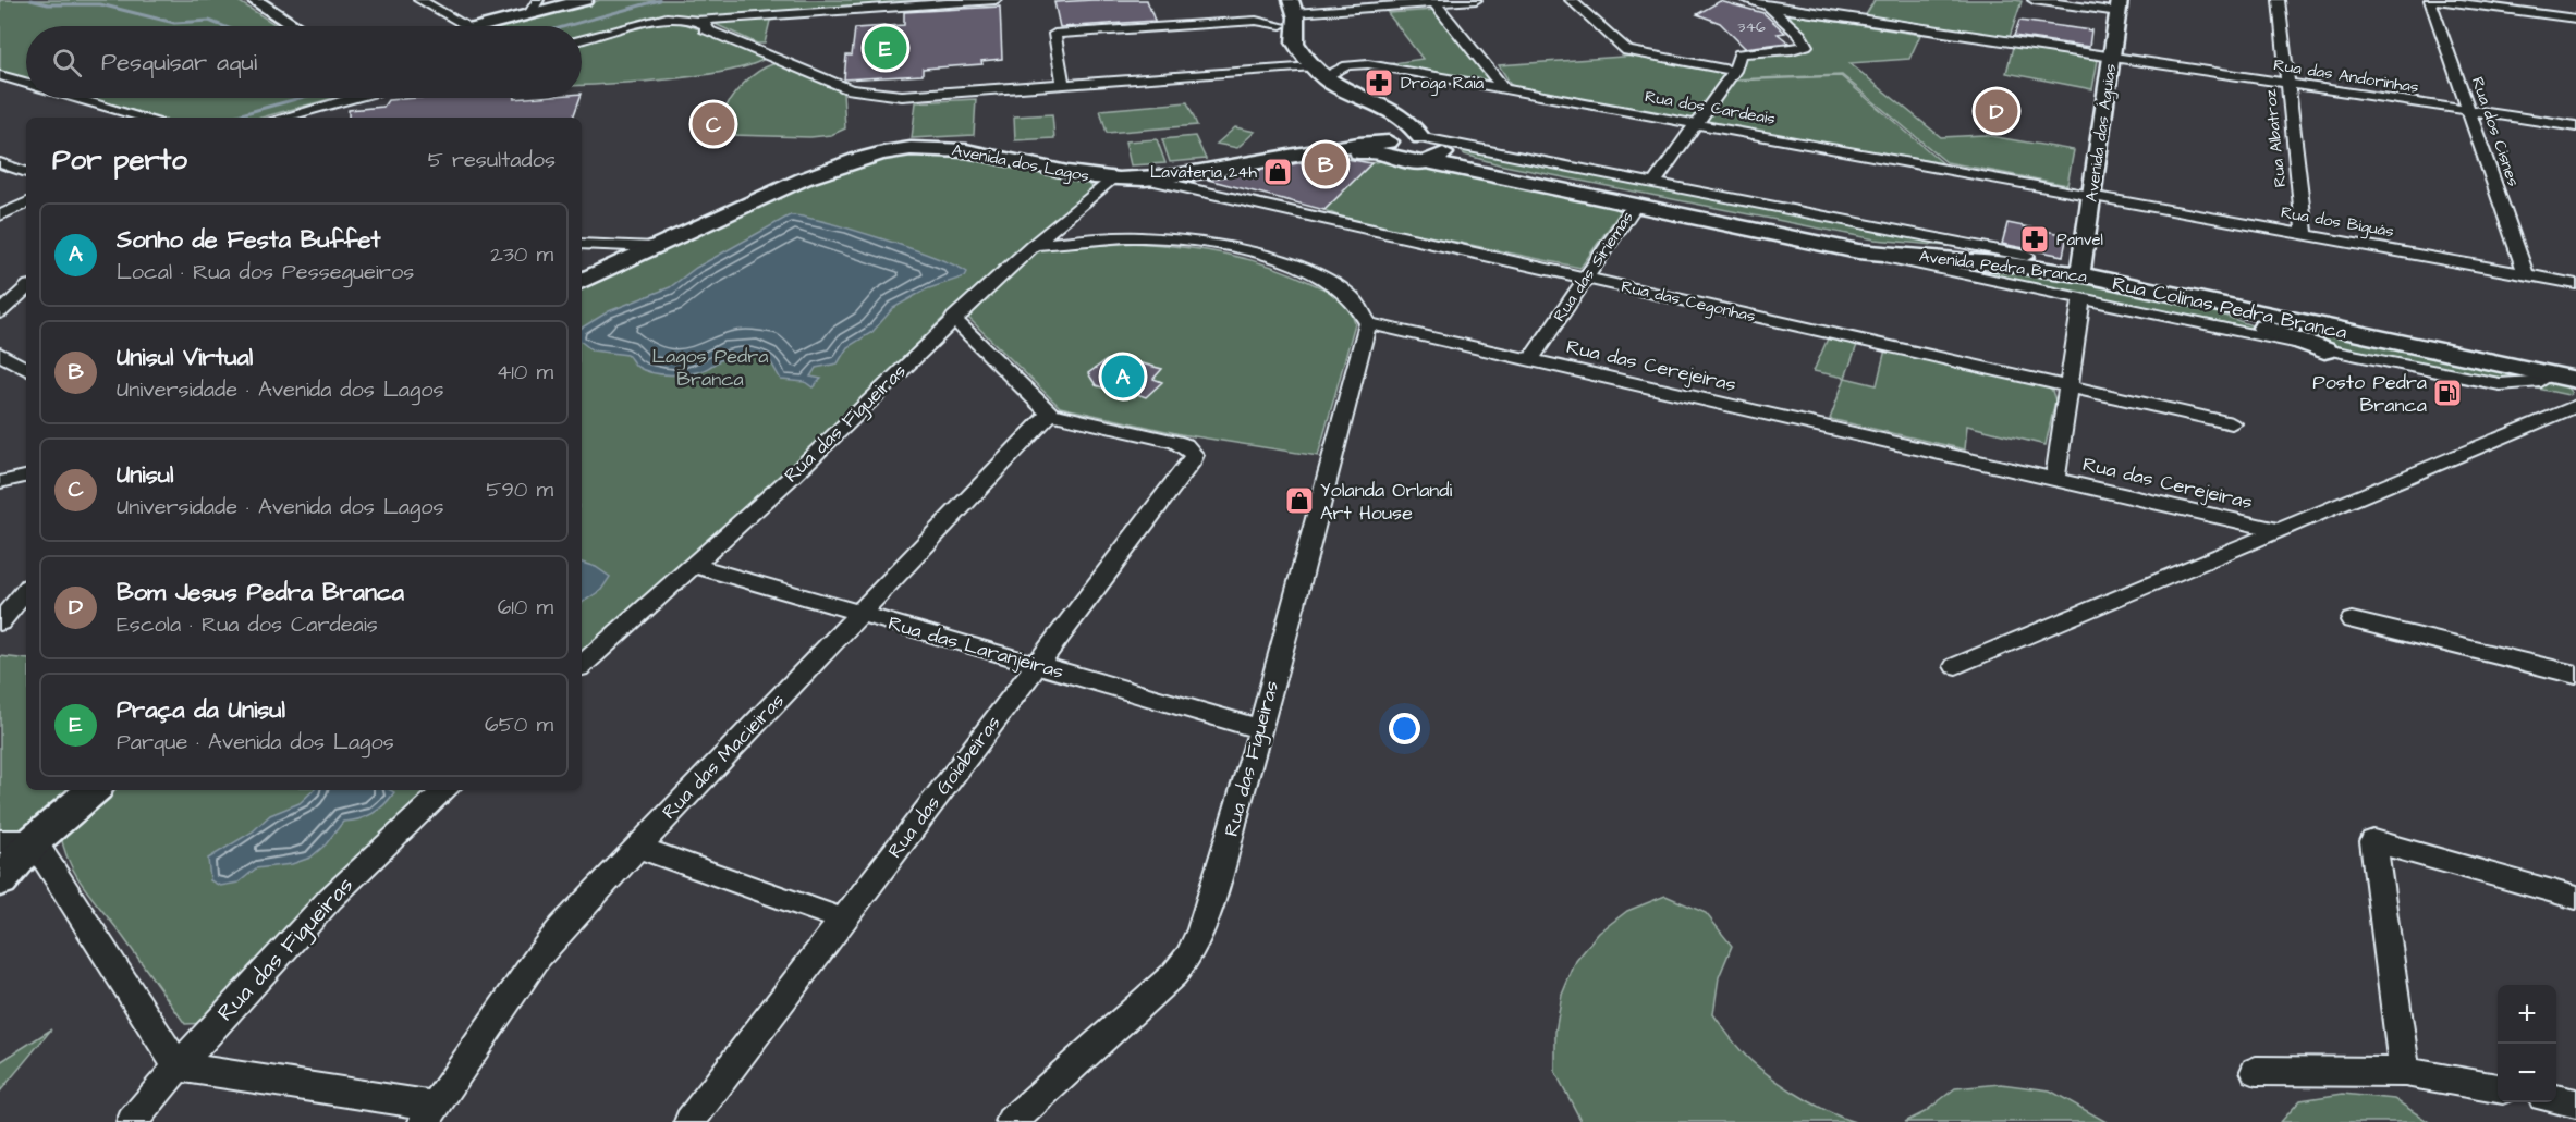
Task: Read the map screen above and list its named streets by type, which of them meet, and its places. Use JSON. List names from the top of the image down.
{
  "streets": {
    "main road": ["Avenida das Águias", "Avenida dos Lagos", "Avenida Pedra Branca"],
    "street": [
      "Rua das Andorinhas",
      "Rua dos Cardeais",
      "Rua dos Cisnes",
      "Rua Albatroz",
      "Rua dos Biguás",
      "Rua das Siriemas",
      "Rua das Cegonhas",
      "Rua Colinas Pedra Branca",
      "Rua das Cerejeiras",
      "Rua das Figueiras",
      "Rua das Laranjeiras",
      "Rua das Macieiras",
      "Rua das Goiabeiras"
    ]
  },
  "crossings": [
    ["Rua das Andorinhas", "Rua dos Cisnes"],
    ["Rua das Andorinhas", "Avenida das Águias"],
    ["Rua das Andorinhas", "Rua Albatroz"],
    ["Rua dos Cardeais", "Avenida das Águias"],
    ["Rua dos Cardeais", "Rua dos Biguás"],
    ["Rua dos Cardeais", "Avenida Pedra Branca"],
    ["Rua dos Cisnes", "Rua dos Biguás"],
    ["Avenida das Águias", "Rua dos Biguás"],
    ["Avenida das Águias", "Avenida Pedra Branca"],
    ["Rua Albatroz", "Rua dos Biguás"],
    ["Avenida dos Lagos", "Avenida Pedra Branca"],
    ["Avenida dos Lagos", "Rua das Cegonhas"],
    ["Avenida dos Lagos", "Rua das Figueiras"],
    ["Rua das Siriemas", "Avenida Pedra Branca"],
    ["Rua das Siriemas", "Rua das Cegonhas"],
    ["Rua das Siriemas", "Rua das Cerejeiras"],
    ["Avenida Pedra Branca", "Rua Colinas Pedra Branca"],
    ["Rua das Cerejeiras", "Rua das Figueiras"],
    ["Rua das Figueiras", "Rua das Laranjeiras"],
    ["Rua das Laranjeiras", "Rua das Macieiras"],
    ["Rua das Laranjeiras", "Rua das Goiabeiras"],
    ["Rua das Macieiras", "Rua das Goiabeiras"]
  ],
  "parks": ["Lagos Pedra Branca"],
  "places": {
    "pharmacy": ["Droga Raia", "Panvel"],
    "shop": ["Lavateria 24h", "Yolanda Orlandi Art House"],
    "fuel station": ["Posto Pedra Branca"]
  },
  "house_numbers": ["346"],
  "page": {
    "pins": [
      "E",
      "D",
      "C",
      "B",
      "A"
    ],
    "search": "Pesquisar aqui",
    "heading": ["Por perto", "5 resultados"],
    "list": [
      {
        "mark": "A",
        "name": "Sonho de Festa Buffet",
        "note": "Local · Rua dos Pessegueiros",
        "value": "230 m"
      },
      {
        "mark": "B",
        "name": "Unisul Virtual",
        "note": "Universidade · Avenida dos Lagos",
        "value": "410 m"
      },
      {
        "mark": "C",
        "name": "Unisul",
        "note": "Universidade · Avenida dos Lagos",
        "value": "590 m"
      },
      {
        "mark": "D",
        "name": "Bom Jesus Pedra Branca",
        "note": "Escola · Rua dos Cardeais",
        "value": "610 m"
      },
      {
        "mark": "E",
        "name": "Praça da Unisul",
        "note": "Parque · Avenida dos Lagos",
        "value": "650 m"
      }
    ],
    "map_buttons": ["+", "−"]
  }
}
